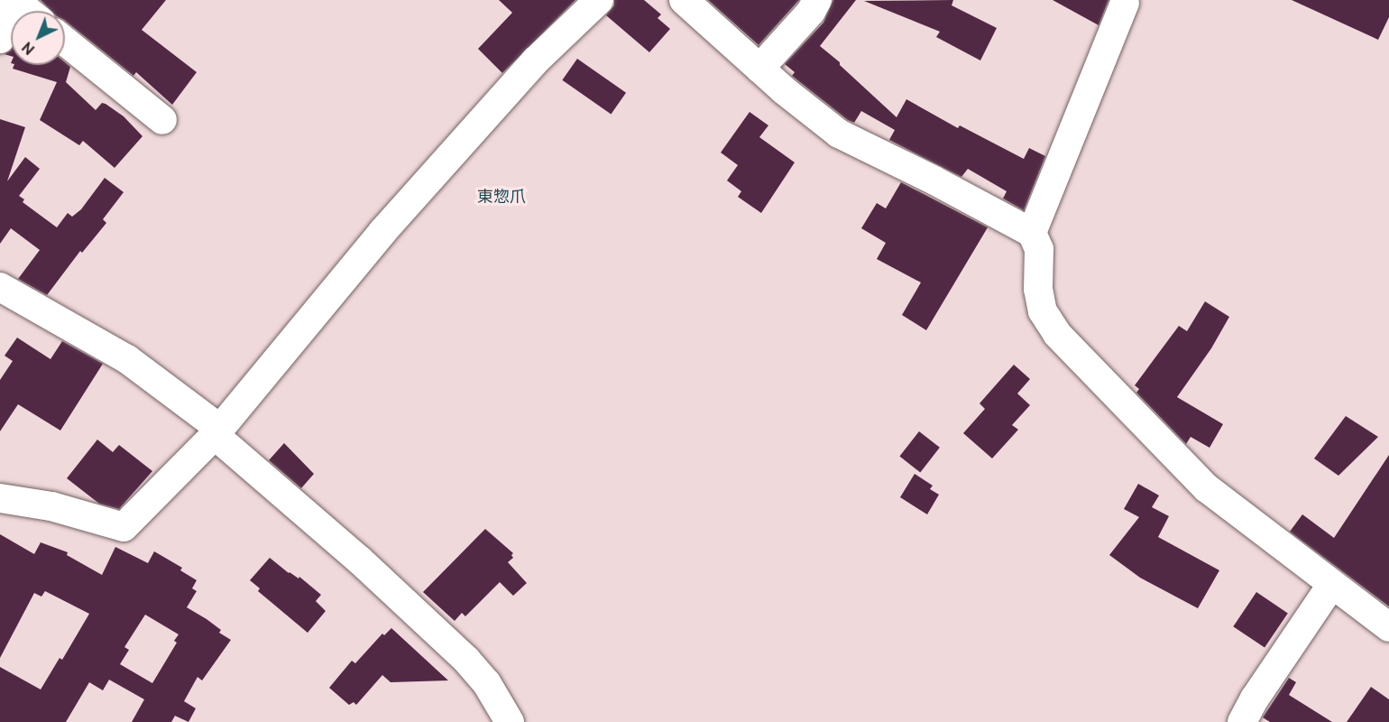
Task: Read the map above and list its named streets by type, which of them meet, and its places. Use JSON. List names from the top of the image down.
{
  "districts": ["東惣爪"],
  "north": "bottom left"
}
